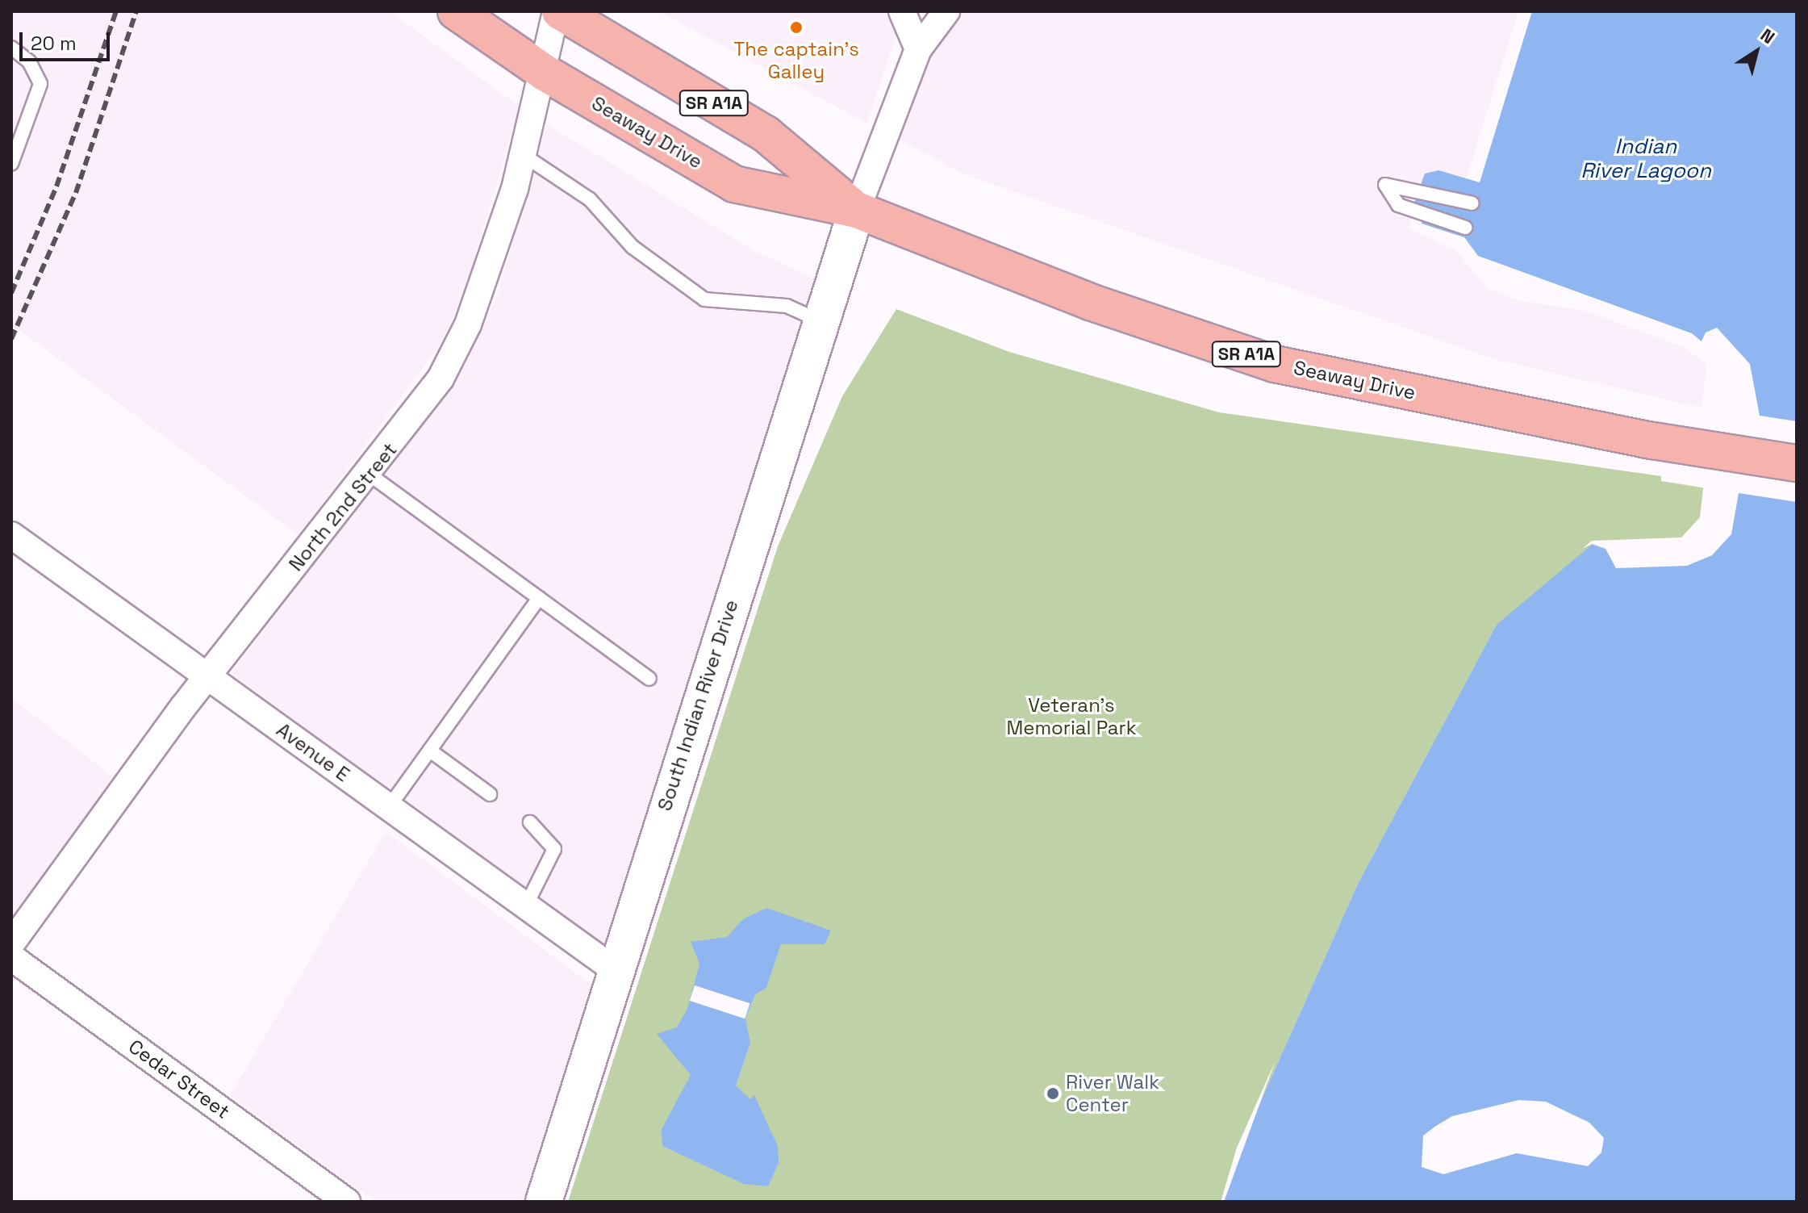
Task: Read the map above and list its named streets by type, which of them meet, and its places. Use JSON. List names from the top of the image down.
{
  "streets": {
    "main road": ["SR A1A", "Seaway Drive"],
    "street": [
      "North 2nd Street",
      "South Indian River Drive",
      "Avenue E",
      "Cedar Street"
    ]
  },
  "crossings": [
    ["Seaway Drive", "North 2nd Street"],
    ["Seaway Drive", "South Indian River Drive"],
    ["North 2nd Street", "Avenue E"],
    ["South Indian River Drive", "Avenue E"]
  ],
  "water": ["Indian River Lagoon"],
  "parks": ["Veteran's Memorial Park"],
  "places": ["The captain's Galley", "River Walk Center"],
  "scale_bar": "20 m",
  "north": "top right"
}
